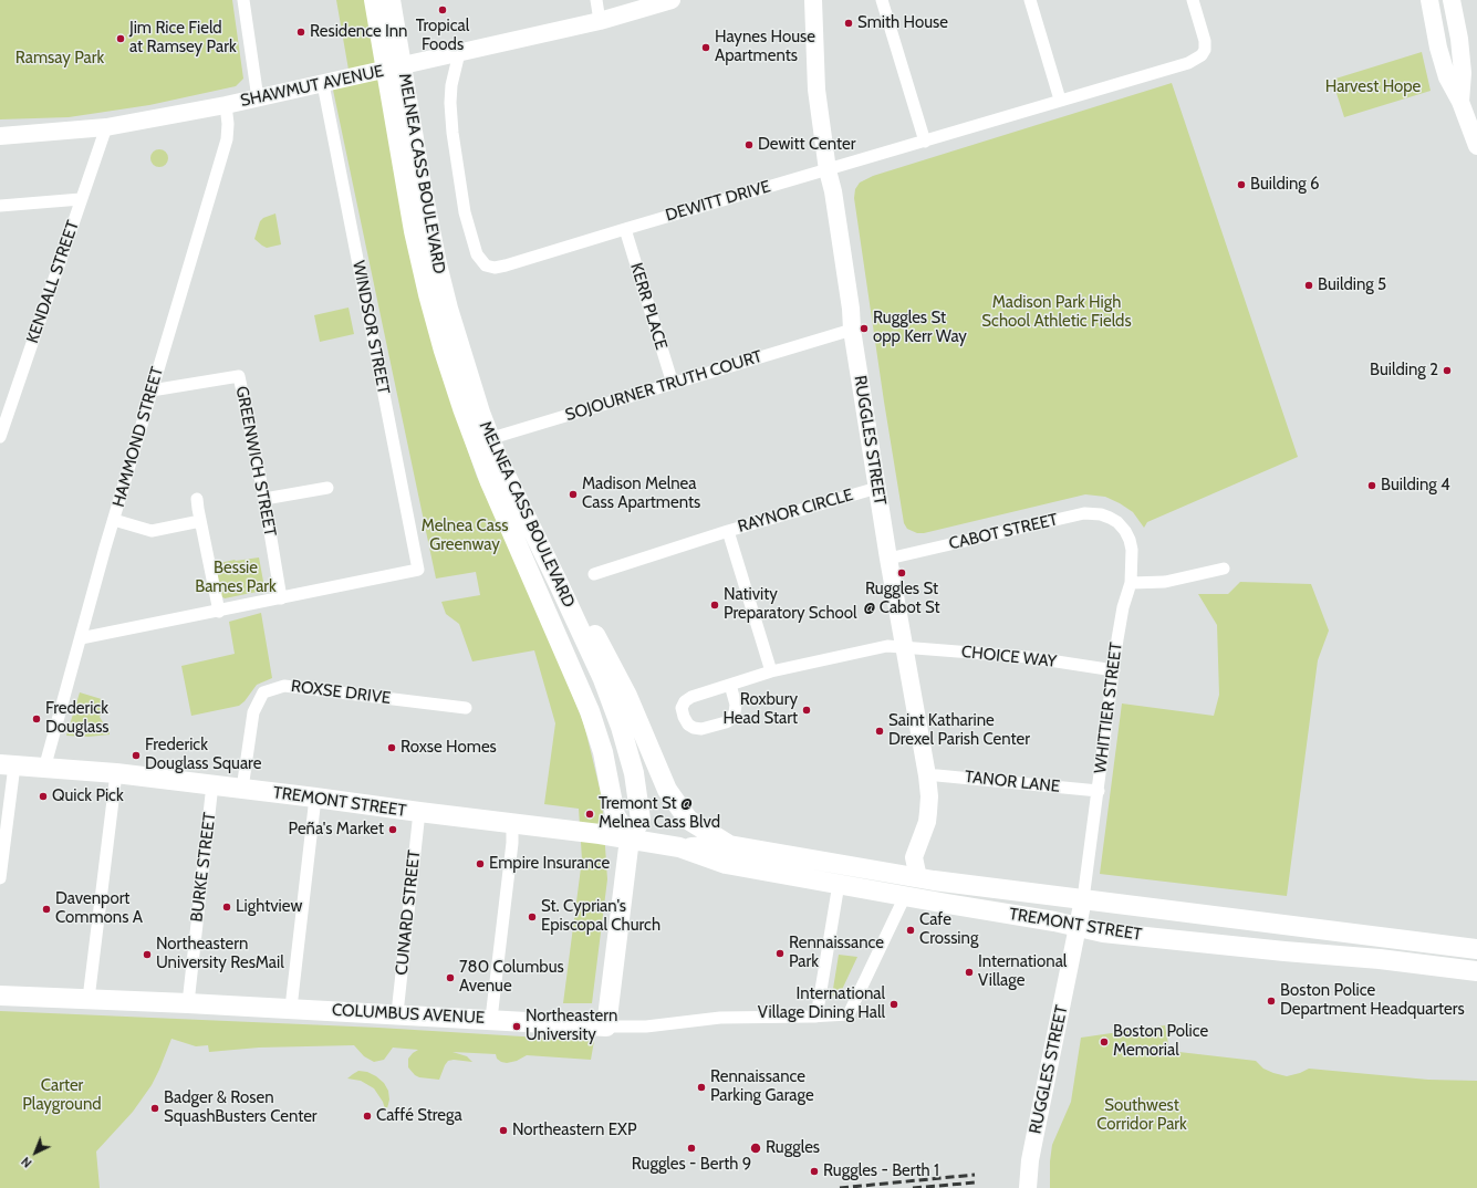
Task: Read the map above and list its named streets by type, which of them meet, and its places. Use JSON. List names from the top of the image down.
{
  "streets": {
    "main road": [
      "SHAWMUT AVENUE",
      "MELNEA CASS BOULEVARD",
      "RUGGLES STREET",
      "TREMONT STREET",
      "COLUMBUS AVENUE"
    ],
    "street": [
      "DEWITT DRIVE",
      "KENDALL STREET",
      "KERR PLACE",
      "WINDSOR STREET",
      "SOJOURNER TRUTH COURT",
      "HAMMOND STREET",
      "GREENWICH STREET",
      "RAYNOR CIRCLE",
      "CABOT STREET",
      "CHOICE WAY",
      "ROXSE DRIVE",
      "WHITTIER STREET",
      "TANOR LANE",
      "BURKE STREET",
      "CUNARD STREET"
    ]
  },
  "crossings": [
    ["SHAWMUT AVENUE", "MELNEA CASS BOULEVARD"],
    ["SHAWMUT AVENUE", "DEWITT DRIVE"],
    ["SHAWMUT AVENUE", "KENDALL STREET"],
    ["SHAWMUT AVENUE", "WINDSOR STREET"],
    ["SHAWMUT AVENUE", "HAMMOND STREET"],
    ["MELNEA CASS BOULEVARD", "SOJOURNER TRUTH COURT"],
    ["MELNEA CASS BOULEVARD", "TREMONT STREET"],
    ["MELNEA CASS BOULEVARD", "COLUMBUS AVENUE"],
    ["DEWITT DRIVE", "KERR PLACE"],
    ["DEWITT DRIVE", "RUGGLES STREET"],
    ["KERR PLACE", "SOJOURNER TRUTH COURT"],
    ["WINDSOR STREET", "GREENWICH STREET"],
    ["SOJOURNER TRUTH COURT", "RUGGLES STREET"],
    ["HAMMOND STREET", "GREENWICH STREET"],
    ["HAMMOND STREET", "TREMONT STREET"],
    ["RUGGLES STREET", "RAYNOR CIRCLE"],
    ["RUGGLES STREET", "CABOT STREET"],
    ["RUGGLES STREET", "CHOICE WAY"],
    ["RUGGLES STREET", "WHITTIER STREET"],
    ["RUGGLES STREET", "TANOR LANE"],
    ["RUGGLES STREET", "TREMONT STREET"],
    ["CABOT STREET", "WHITTIER STREET"],
    ["CHOICE WAY", "WHITTIER STREET"],
    ["ROXSE DRIVE", "TREMONT STREET"],
    ["WHITTIER STREET", "TANOR LANE"],
    ["WHITTIER STREET", "TREMONT STREET"],
    ["TREMONT STREET", "BURKE STREET"],
    ["TREMONT STREET", "CUNARD STREET"],
    ["TREMONT STREET", "COLUMBUS AVENUE"],
    ["BURKE STREET", "COLUMBUS AVENUE"],
    ["CUNARD STREET", "COLUMBUS AVENUE"]
  ],
  "parks": [
    "Ramsay Park",
    "Harvest Hope",
    "Madison Park High School Athletic Fields",
    "Melnea Cass Greenway",
    "Bessie Bames Park",
    "Carter Playground",
    "Southwest Corridor Park"
  ],
  "places": [
    "Tropical Foods",
    "Smith House",
    "Residence Inn",
    "Jim Rice Field at Ramsey Park",
    "Haynes House Apartments",
    "Dewitt Center",
    "Building 6",
    "Building 5",
    "Ruggles St opp Kerr Way",
    "Building 2",
    "Building 4",
    "Madison Melnea Cass Apartments",
    "Ruggles St @ Cabot St",
    "Nativity Preparatory School",
    "Roxbury Head Start",
    "Frederick Douglass",
    "Saint Katharine Drexel Parish Center",
    "Roxse Homes",
    "Frederick Douglass Square",
    "Quick Pick",
    "Tremont St @ Melnea Cass Blvd",
    "Peña's Market",
    "Empire Insurance",
    "Lightview",
    "Davenport Commons A",
    "St. Cyprian's Episcopal Church",
    "Cafe Crossing",
    "Rennaissance Park",
    "Northeastern University ResMail",
    "International Village",
    "780 Columbus Avenue",
    "Boston Police Department Headquarters",
    "International Village Dining Hall",
    "Northeastern University",
    "Boston Police Memorial",
    "Rennaissance Parking Garage",
    "Badger & Rosen SquashBusters Center",
    "Caffé Strega",
    "Northeastern EXP",
    "Ruggles - Berth 9",
    "Ruggles",
    "Ruggles - Berth 1"
  ],
  "north": "bottom left"
}
